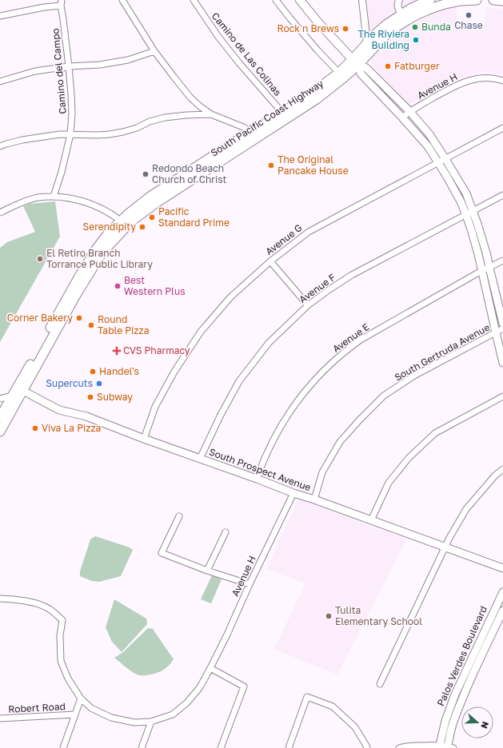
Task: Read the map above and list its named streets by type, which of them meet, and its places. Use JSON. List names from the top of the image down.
{
  "streets": {
    "highway": ["South Pacific Coast Highway"],
    "main road": ["South Prospect Avenue", "Palos Verdes Boulevard"],
    "street": [
      "Camino de Las Colinas",
      "Camino del Campo",
      "Avenue H",
      "Avenue G",
      "Avenue F",
      "Avenue E",
      "South Gertruda Avenue",
      "Robert Road"
    ]
  },
  "crossings": [
    ["Camino de Las Colinas", "South Pacific Coast Highway"],
    ["Avenue H", "South Prospect Avenue"],
    ["South Pacific Coast Highway", "South Prospect Avenue"],
    ["Avenue G", "South Prospect Avenue"],
    ["Avenue F", "South Prospect Avenue"],
    ["Avenue E", "South Prospect Avenue"],
    ["South Gertruda Avenue", "South Prospect Avenue"]
  ],
  "places": {
    "other": [
      "Chase",
      "Bunda",
      "Rock n Brews",
      "The Riviera Building",
      "Fatburger",
      "The Original Pancake House",
      "Redondo Beach Church of Christ",
      "Pacific Standard Prime",
      "Serendipity",
      "El Retiro Branch Torrance Public Library",
      "Best Western Plus",
      "Corner Bakery",
      "Round Table Pizza",
      "Handel's",
      "Supercuts",
      "Subway",
      "Viva La Pizza",
      "Tulita Elementary School"
    ],
    "health": ["CVS Pharmacy"]
  },
  "north": "right"
}
